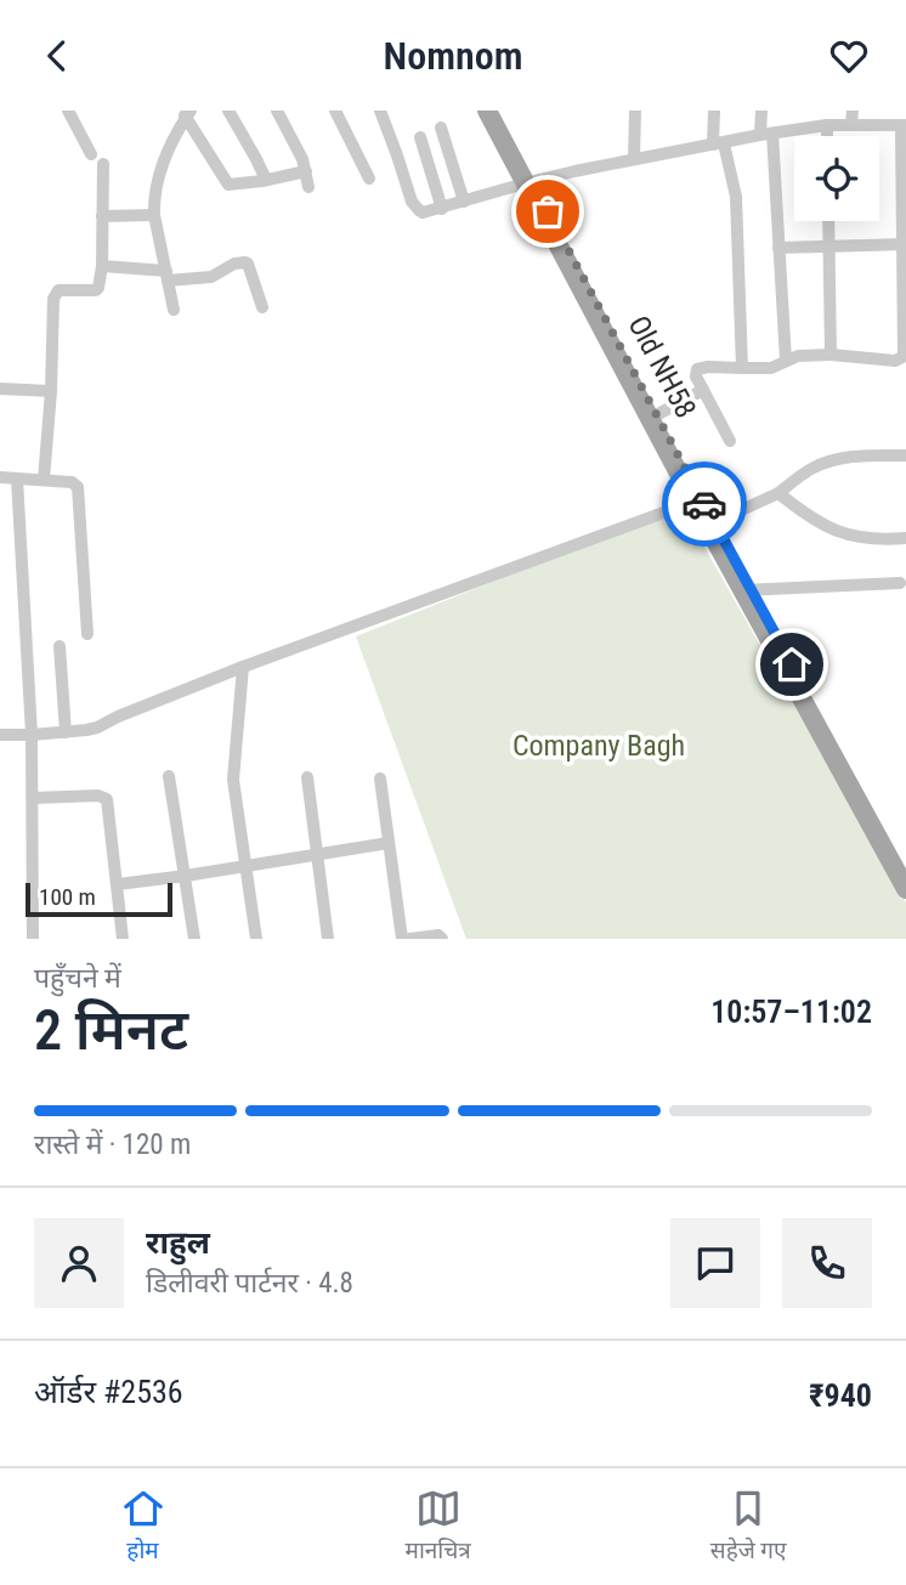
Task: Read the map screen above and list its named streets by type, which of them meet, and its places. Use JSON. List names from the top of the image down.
{
  "streets": {
    "main road": ["Old NH58"]
  },
  "parks": ["Company Bagh"],
  "scale_bar": "100 m",
  "page": {
    "header": "Nomnom",
    "scale": "100 m",
    "heading": ["2 मिनट", "पहुँचने में", "10:57–11:02"],
    "panel": [
      "राहुल",
      "डिलीवरी पार्टनर · 4.8",
      "ऑर्डर #2536",
      "₹940"
    ],
    "bar": "रास्ते में · 120 m",
    "tabs": ["होम", "मानचित्र", "सहेजे गए"]
  }
}
